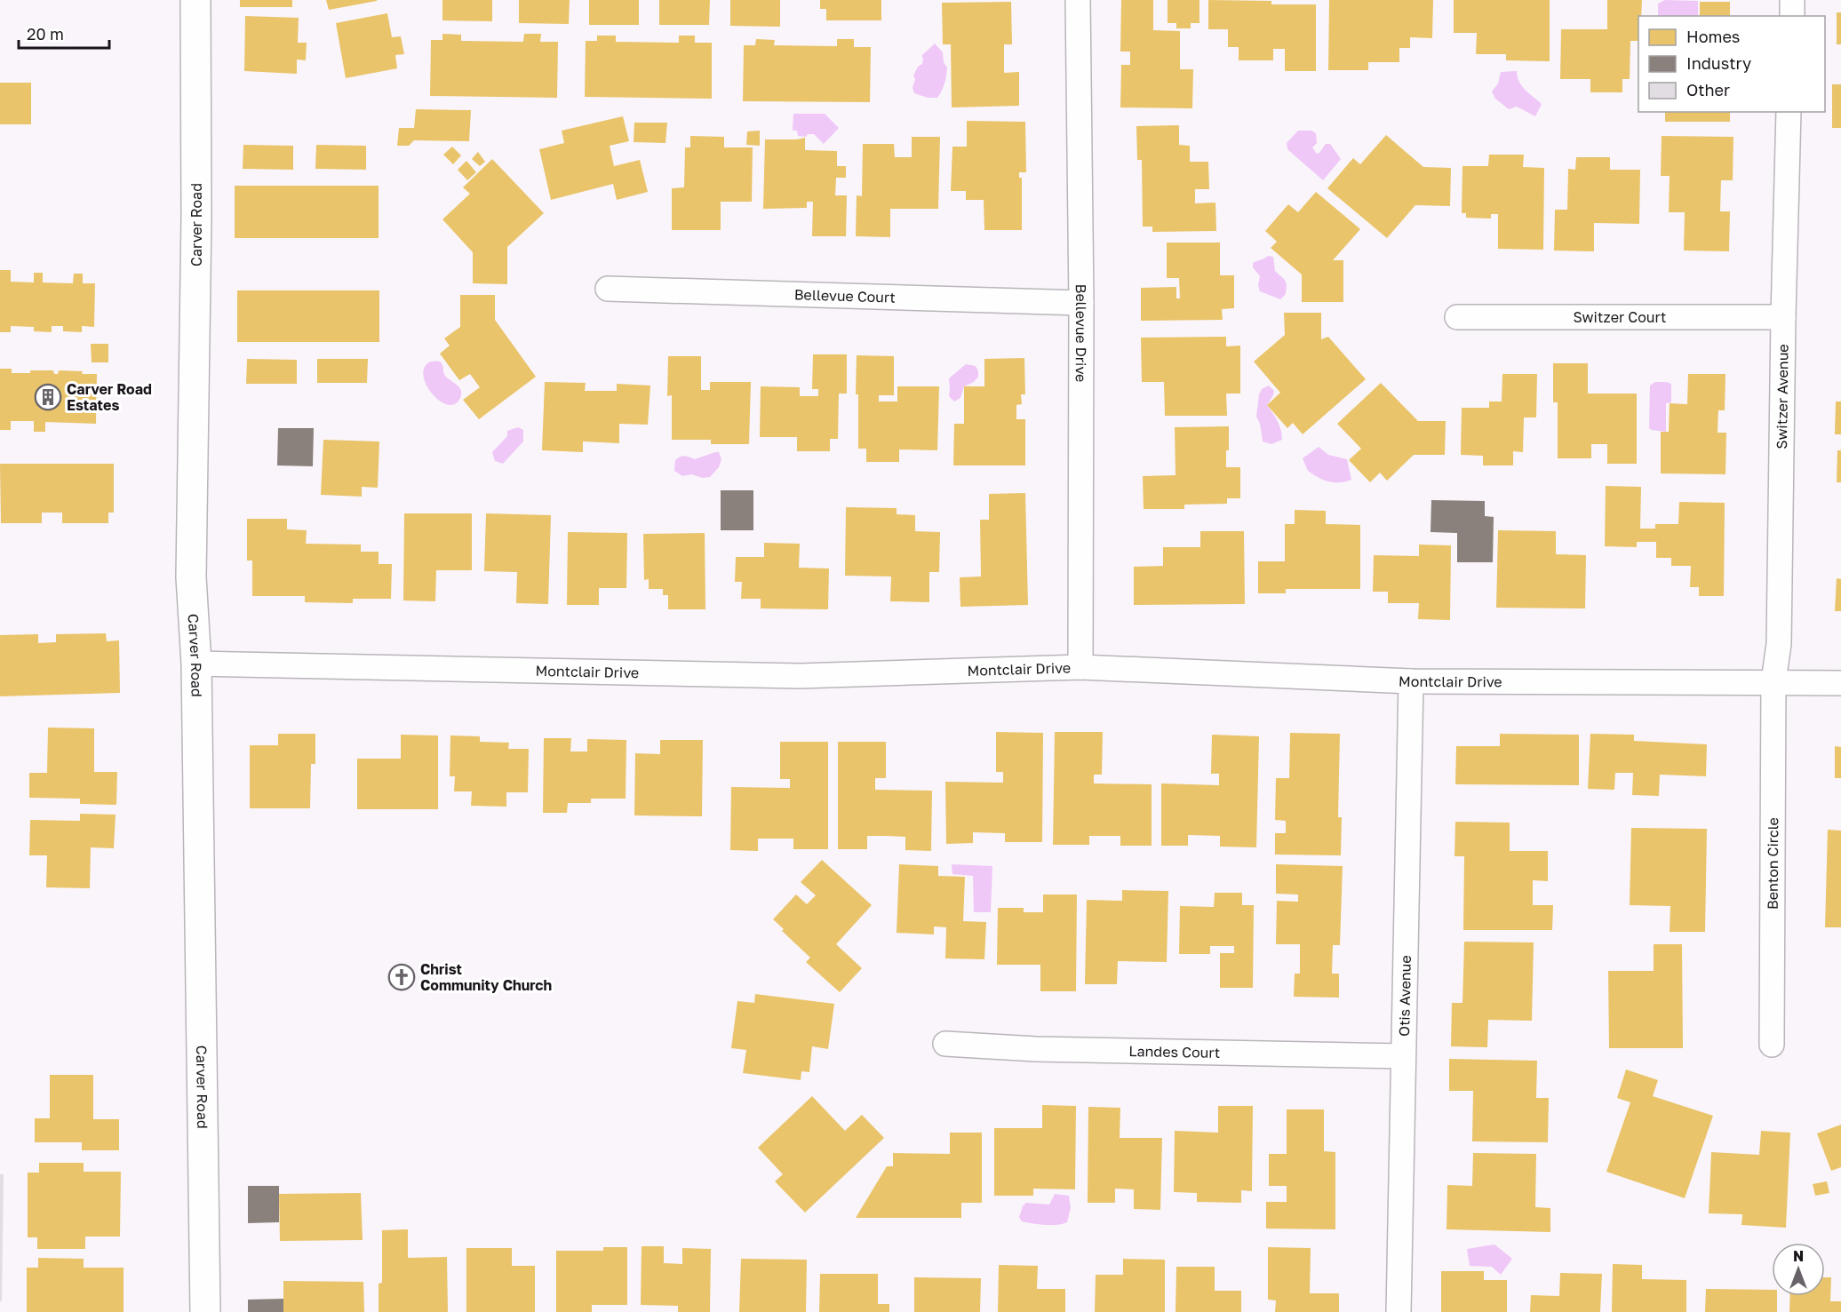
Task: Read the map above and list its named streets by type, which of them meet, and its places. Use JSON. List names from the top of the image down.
{
  "streets": {
    "street": [
      "Carver Road",
      "Bellevue Court",
      "Switzer Court",
      "Bellevue Drive",
      "Switzer Avenue",
      "Montclair Drive",
      "Benton Circle",
      "Otis Avenue",
      "Landes Court"
    ]
  },
  "crossings": [
    ["Carver Road", "Montclair Drive"],
    ["Bellevue Court", "Bellevue Drive"],
    ["Switzer Court", "Switzer Avenue"],
    ["Bellevue Drive", "Montclair Drive"],
    ["Switzer Avenue", "Montclair Drive"],
    ["Switzer Avenue", "Benton Circle"],
    ["Montclair Drive", "Benton Circle"],
    ["Montclair Drive", "Otis Avenue"],
    ["Otis Avenue", "Landes Court"]
  ],
  "places": {
    "building": ["Carver Road Estates"],
    "church": ["Christ Community Church"]
  },
  "legend": ["Homes", "Industry", "Other"],
  "scale_bar": "20 m",
  "north": "top"
}
